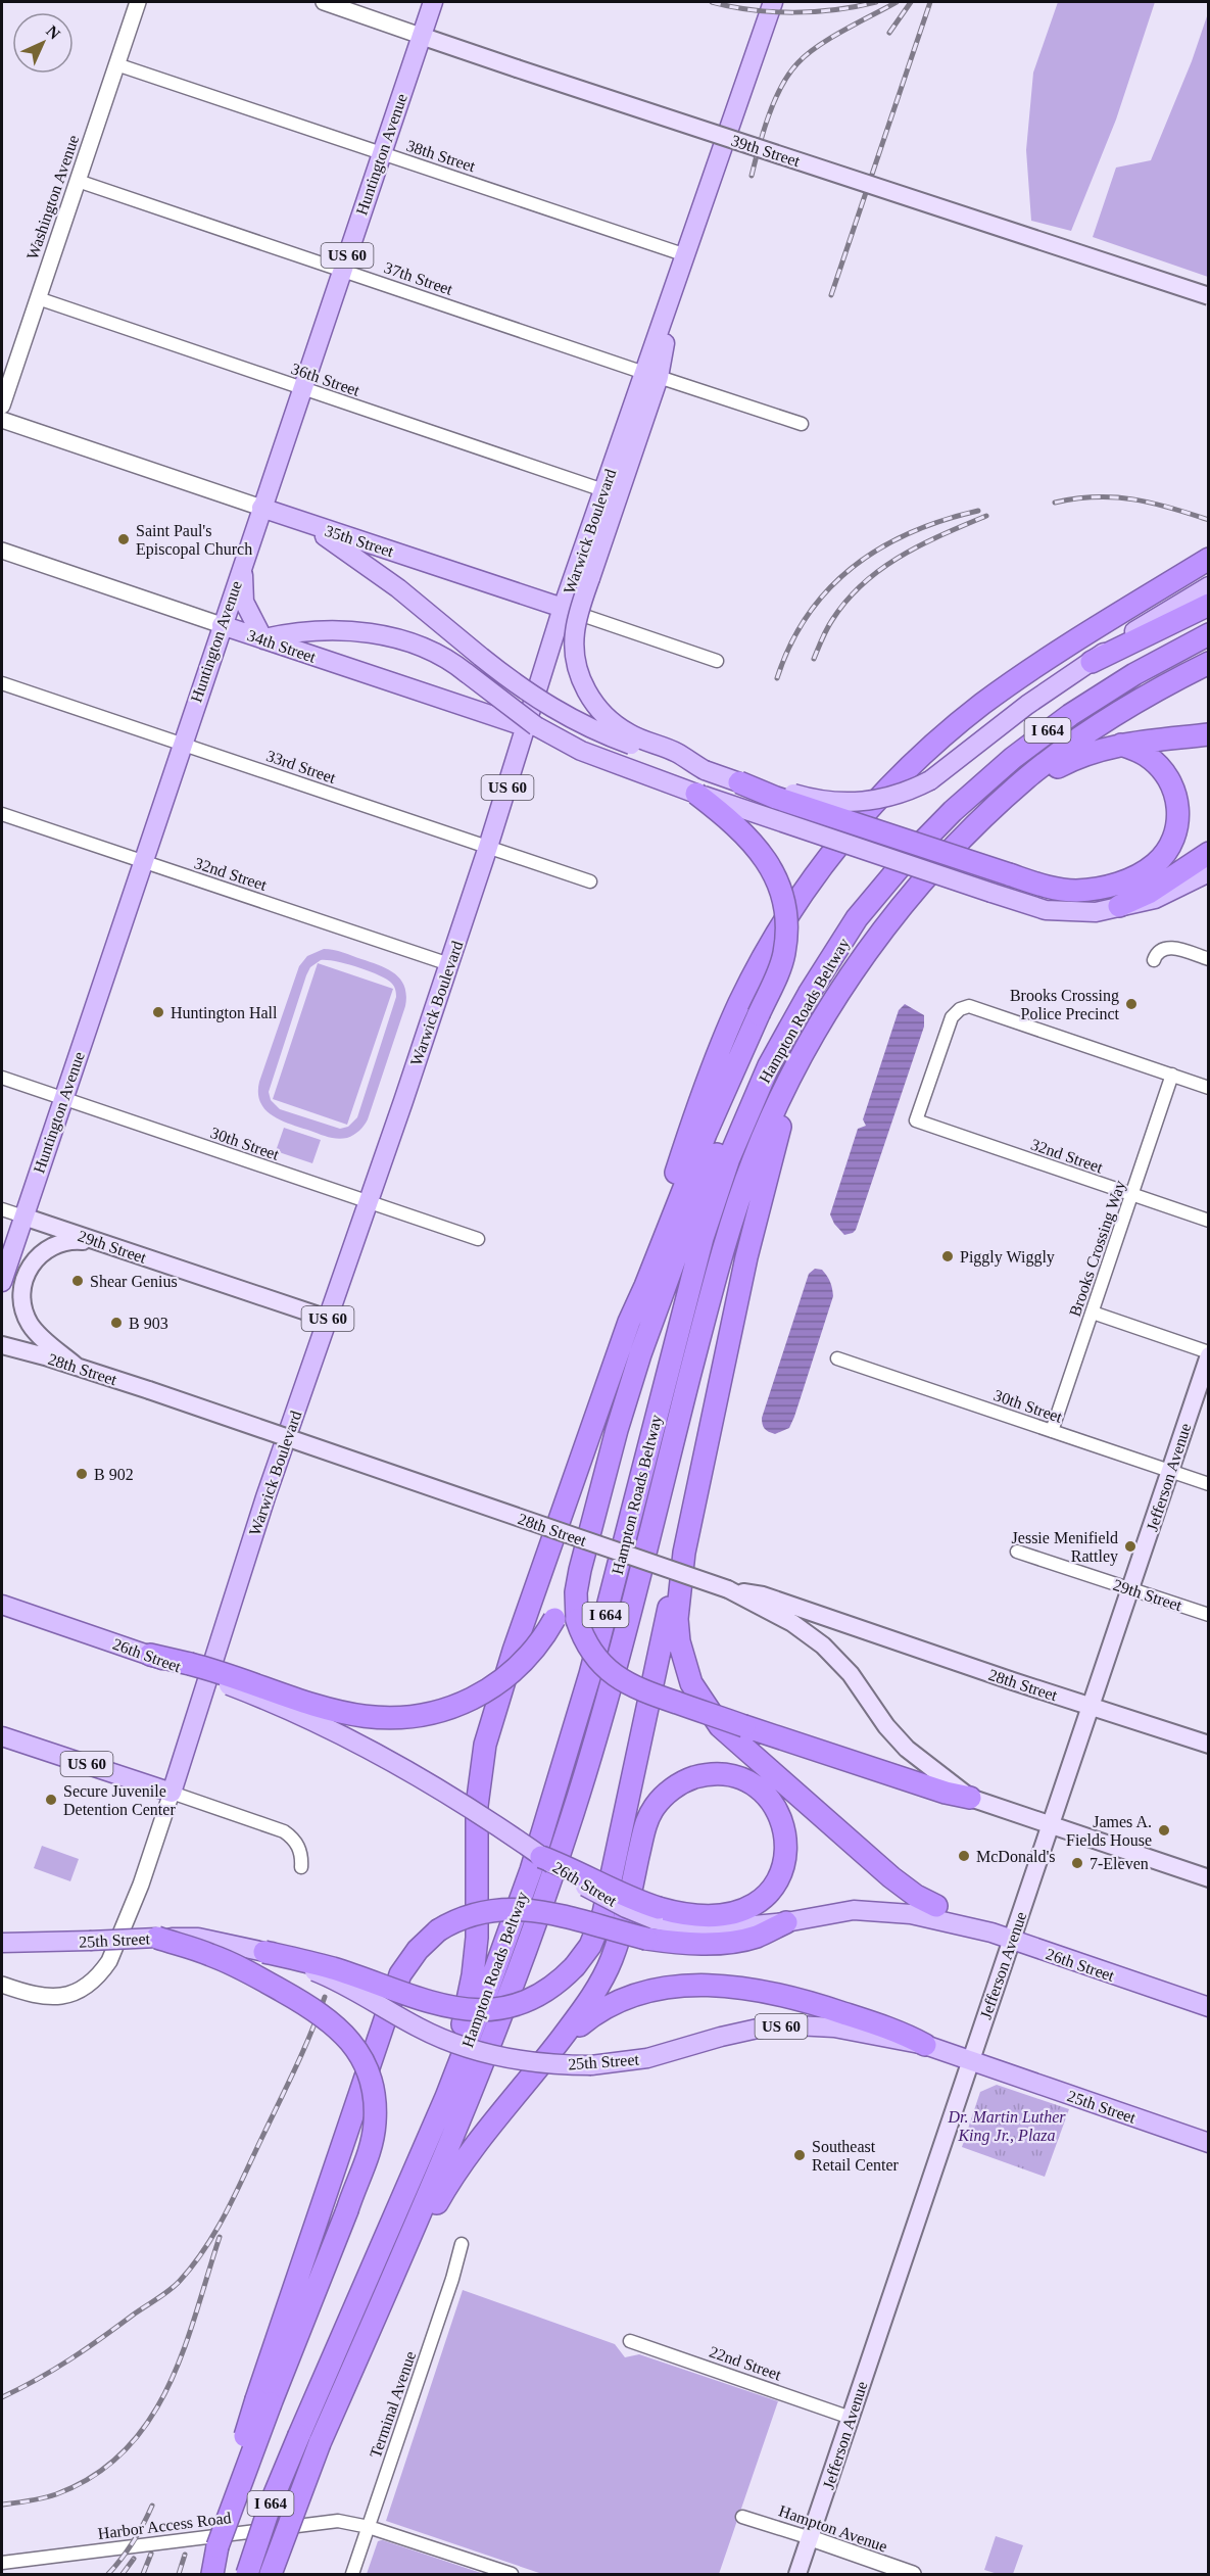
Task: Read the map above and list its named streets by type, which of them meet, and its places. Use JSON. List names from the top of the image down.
{
  "streets": {
    "highway": ["I 664", "Hampton Roads Beltway"],
    "main road": [
      "39th Street",
      "Huntington Avenue",
      "US 60",
      "Warwick Boulevard",
      "35th Street",
      "34th Street",
      "29th Street",
      "28th Street",
      "Jefferson Avenue",
      "26th Street",
      "25th Street"
    ],
    "street": [
      "38th Street",
      "Washington Avenue",
      "37th Street",
      "36th Street",
      "33rd Street",
      "32nd Street",
      "30th Street",
      "Brooks Crossing Way",
      "22nd Street",
      "Terminal Avenue",
      "Harbor Access Road",
      "Hampton Avenue"
    ]
  },
  "crossings": [
    ["39th Street", "Huntington Avenue"],
    ["Huntington Avenue", "38th Street"],
    ["Huntington Avenue", "37th Street"],
    ["Huntington Avenue", "36th Street"],
    ["Huntington Avenue", "35th Street"],
    ["Huntington Avenue", "34th Street"],
    ["Huntington Avenue", "33rd Street"],
    ["Huntington Avenue", "32nd Street"],
    ["Huntington Avenue", "30th Street"],
    ["Huntington Avenue", "29th Street"],
    ["38th Street", "Washington Avenue"],
    ["Washington Avenue", "37th Street"],
    ["Washington Avenue", "36th Street"],
    ["US 60", "Warwick Boulevard"],
    ["37th Street", "Warwick Boulevard"],
    ["36th Street", "Warwick Boulevard"],
    ["Warwick Boulevard", "35th Street"],
    ["Warwick Boulevard", "34th Street"],
    ["Warwick Boulevard", "33rd Street"],
    ["Warwick Boulevard", "32nd Street"],
    ["Warwick Boulevard", "30th Street"],
    ["Warwick Boulevard", "29th Street"],
    ["32nd Street", "Brooks Crossing Way"],
    ["30th Street", "Brooks Crossing Way"],
    ["30th Street", "Jefferson Avenue"],
    ["29th Street", "Jefferson Avenue"],
    ["28th Street", "Jefferson Avenue"],
    ["Jefferson Avenue", "26th Street"],
    ["Jefferson Avenue", "25th Street"],
    ["Jefferson Avenue", "22nd Street"],
    ["Jefferson Avenue", "Hampton Avenue"],
    ["Terminal Avenue", "Harbor Access Road"]
  ],
  "parks": ["Dr. Martin Luther King Jr., Plaza"],
  "places": [
    "Saint Paul's Episcopal Church",
    "Brooks Crossing Police Precinct",
    "Huntington Hall",
    "Piggly Wiggly",
    "Shear Genius",
    "B 903",
    "B 902",
    "Jessie Menifield Rattley",
    "Secure Juvenile Detention Center",
    "James A. Fields House",
    "McDonald's",
    "7-Eleven",
    "Southeast Retail Center"
  ],
  "north": "top right"
}
